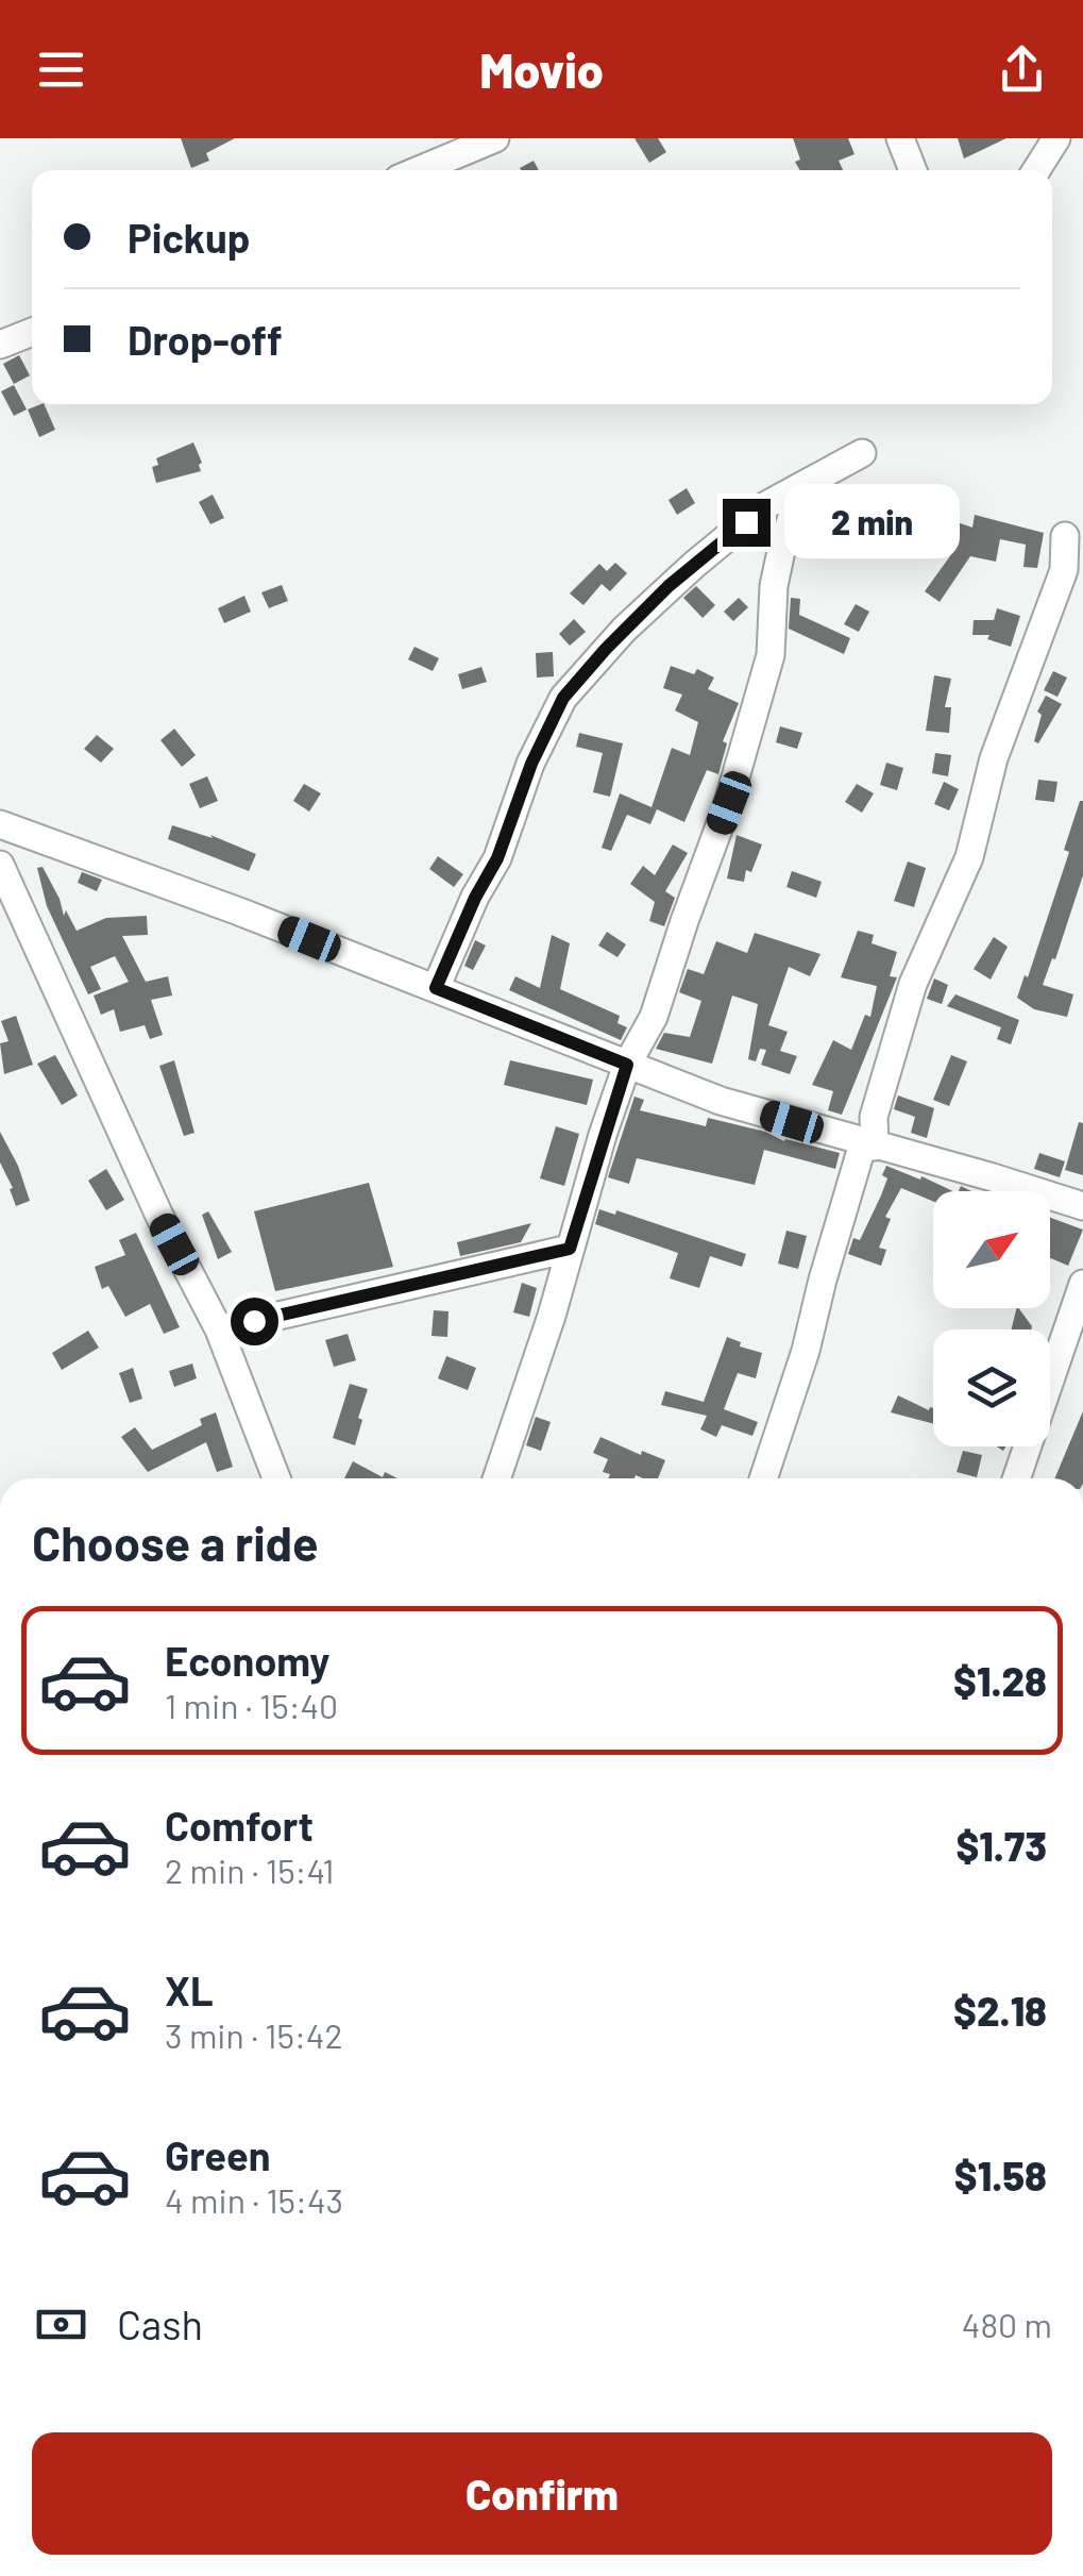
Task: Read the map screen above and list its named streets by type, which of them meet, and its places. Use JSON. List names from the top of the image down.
{
  "north": "top right",
  "page": {
    "header": "Movio",
    "banner": ["Pickup", "Drop-off"],
    "bubble": "2 min",
    "heading": "Choose a ride",
    "list": [
      {
        "name": "Economy",
        "note": "1 min · 15:40",
        "value": "$1.28"
      },
      {
        "name": "Comfort",
        "note": "2 min · 15:41",
        "value": "$1.73"
      },
      {
        "name": "XL",
        "note": "3 min · 15:42",
        "value": "$2.18"
      },
      {
        "name": "Green",
        "note": "4 min · 15:43",
        "value": "$1.58"
      }
    ],
    "pay": ["Cash", "480 m"],
    "buttons": "Confirm"
  }
}
